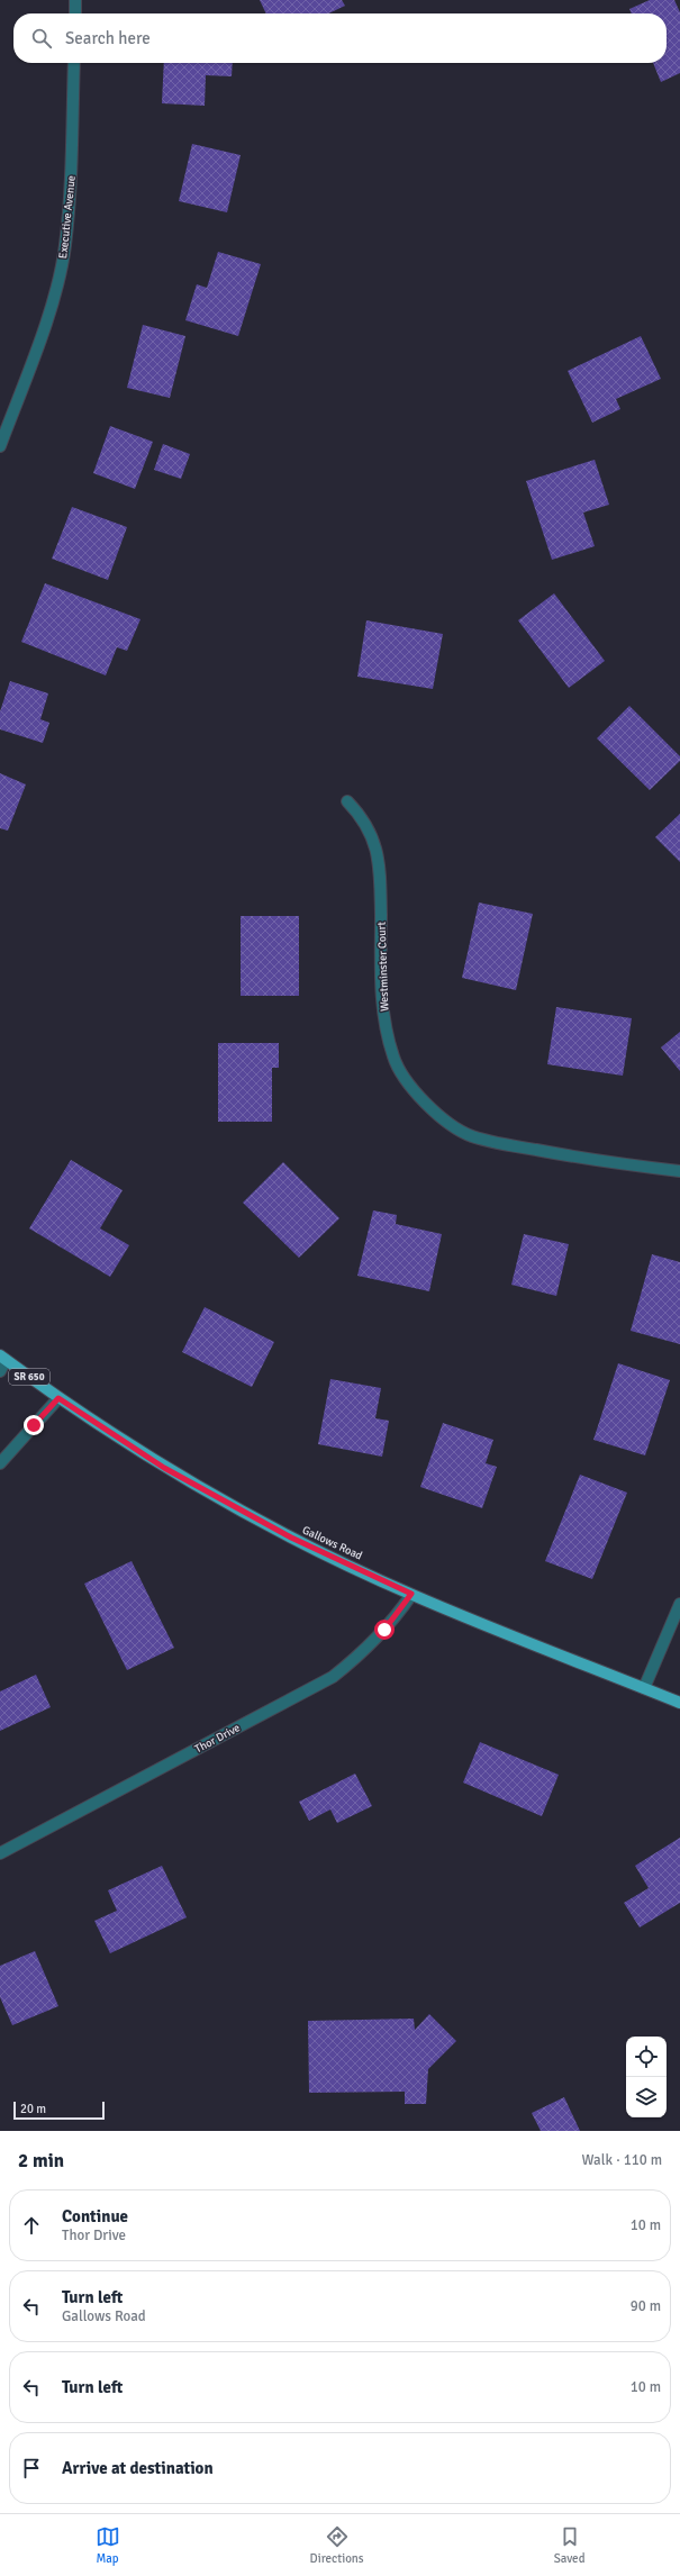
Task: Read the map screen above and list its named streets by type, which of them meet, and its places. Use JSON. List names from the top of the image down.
{
  "streets": {
    "main road": ["SR 650", "Gallows Road"],
    "street": ["Executive Avenue", "Westminster Court", "Thor Drive"]
  },
  "crossings": [
    ["Gallows Road", "Thor Drive"]
  ],
  "scale_bar": "20 m",
  "page": {
    "search": "Search here",
    "scale": "20 m",
    "heading": ["2 min", "Walk · 110 m"],
    "list": [
      ["Continue", "Thor Drive", "10 m"],
      ["Turn left", "Gallows Road", "90 m"],
      ["Turn left", "10 m"],
      "Arrive at destination"
    ],
    "nav": ["Map", "Directions", "Saved"]
  }
}
